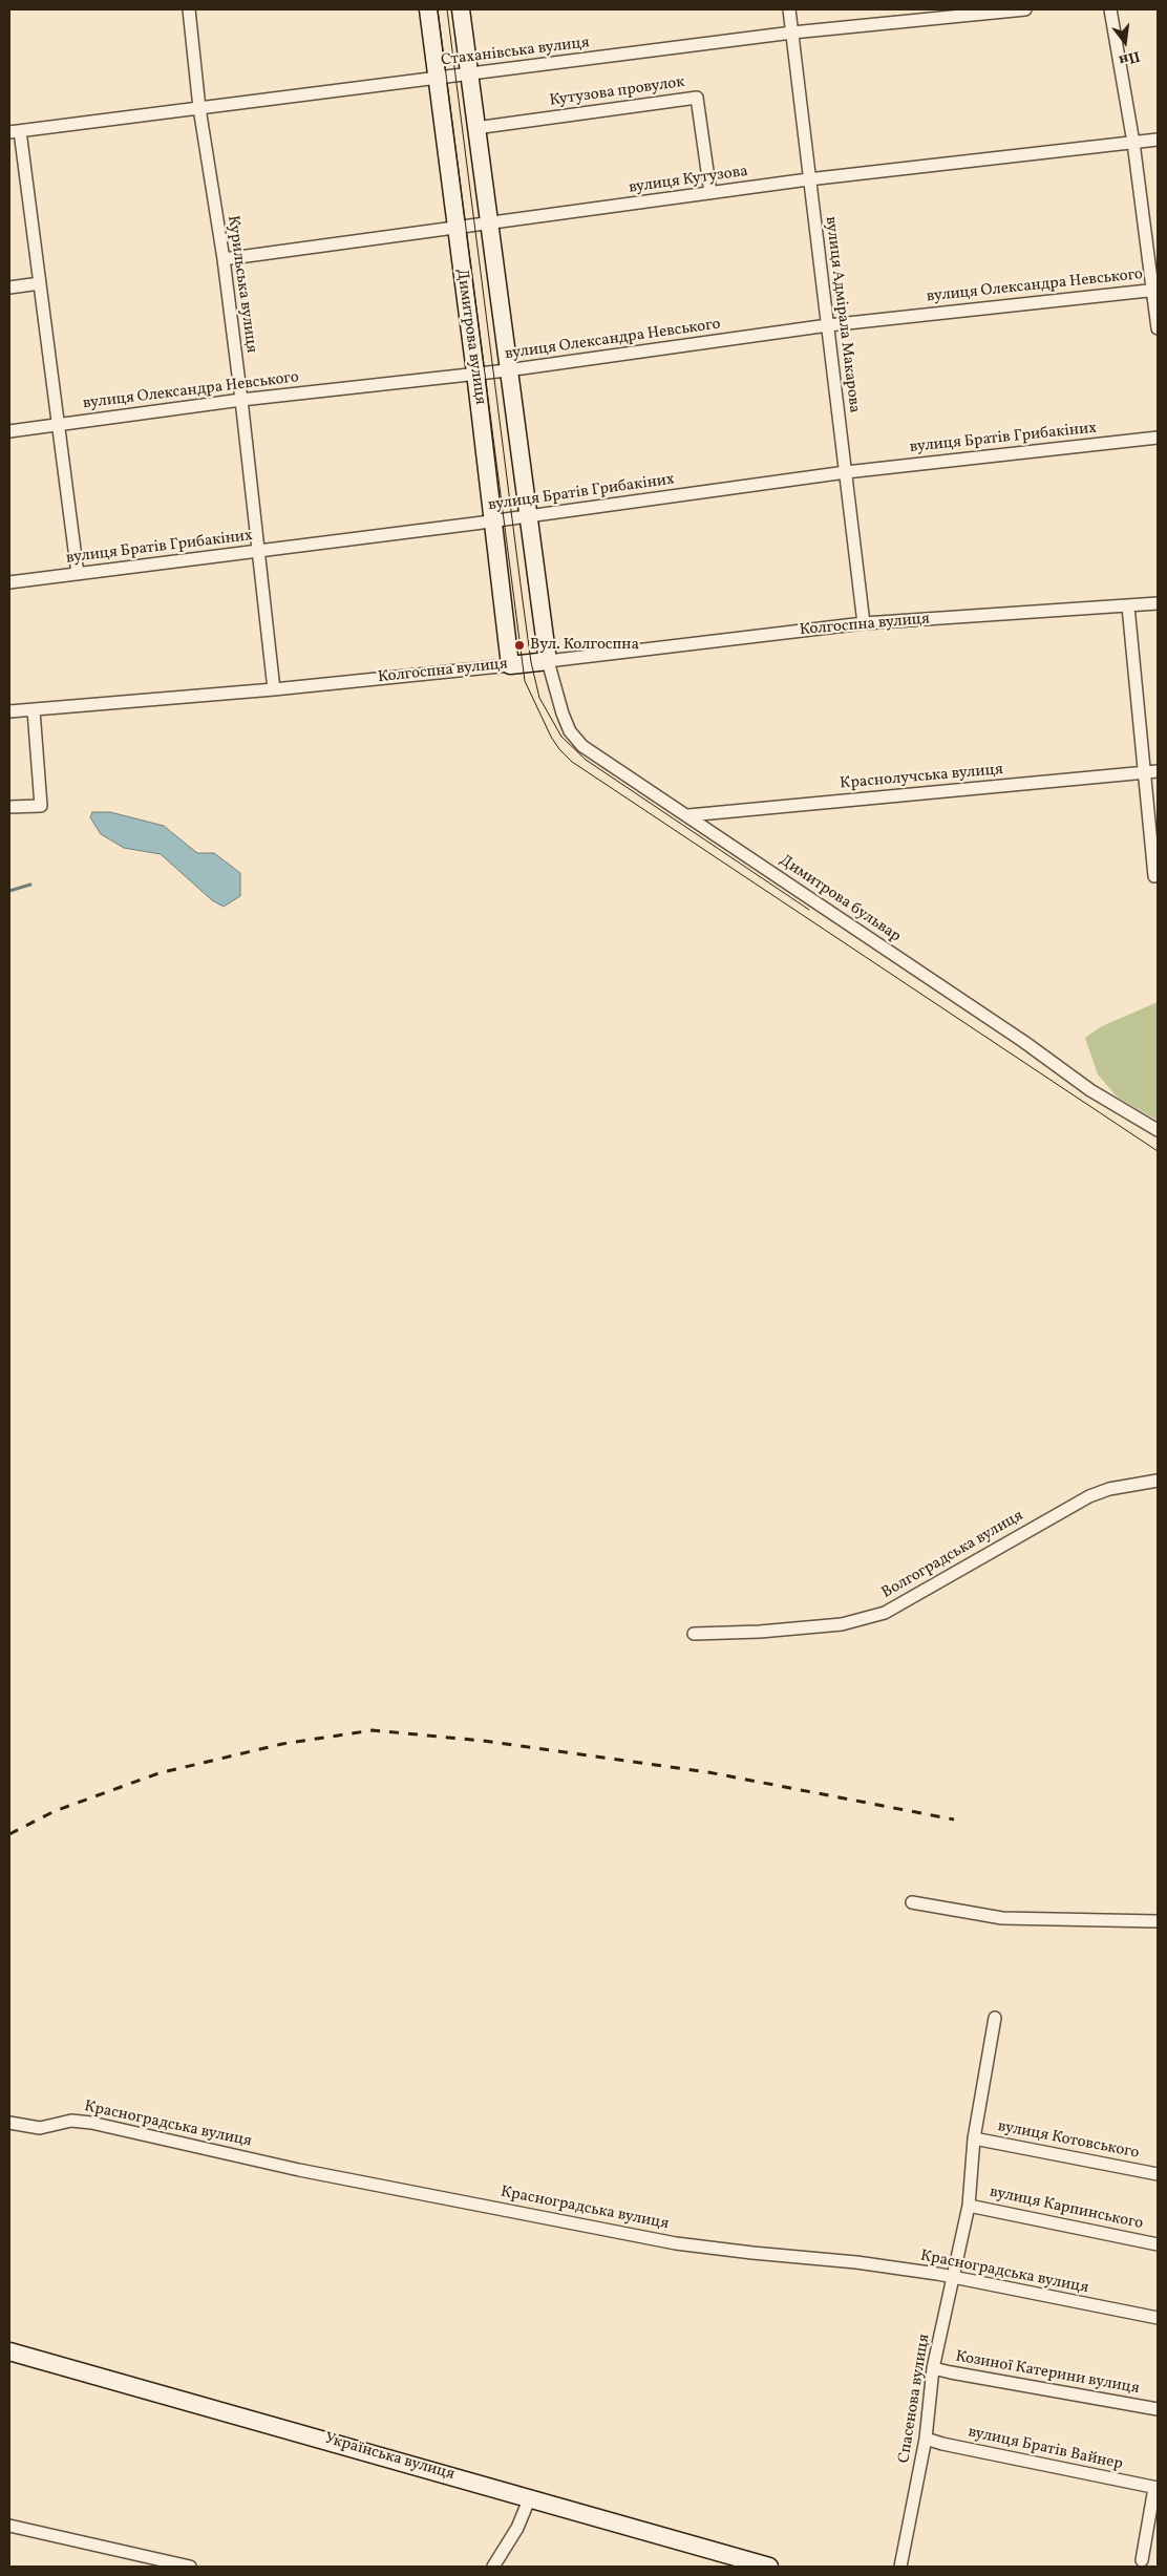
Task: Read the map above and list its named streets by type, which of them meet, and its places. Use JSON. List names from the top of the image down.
{
  "streets": {
    "street": [
      "Стаханівська вулиця",
      "Кутузова провулок",
      "вулиця Кутузова",
      "Курильська вулиця",
      "вулиця Олександра Невського",
      "вулиця Адмірала Макарова",
      "Димитрова вулиця",
      "вулиця Братів Грибакіних",
      "Колгоспна вулиця",
      "Краснолучська вулиця",
      "Димитрова бульвар",
      "Волгоградська вулиця",
      "Красноградська вулиця",
      "вулиця Котовського",
      "вулиця Карпинського",
      "Козиної Катерини вулиця",
      "Спасенова вулиця",
      "вулиця Братів Вайнер",
      "Українська вулиця"
    ]
  },
  "crossings": [
    ["Стаханівська вулиця", "Курильська вулиця"],
    ["Стаханівська вулиця", "вулиця Адмірала Макарова"],
    ["Стаханівська вулиця", "Димитрова вулиця"],
    ["Кутузова провулок", "вулиця Кутузова"],
    ["Кутузова провулок", "Димитрова вулиця"],
    ["вулиця Кутузова", "Курильська вулиця"],
    ["вулиця Кутузова", "вулиця Адмірала Макарова"],
    ["вулиця Кутузова", "Димитрова вулиця"],
    ["Курильська вулиця", "вулиця Олександра Невського"],
    ["Курильська вулиця", "вулиця Братів Грибакіних"],
    ["Курильська вулиця", "Колгоспна вулиця"],
    ["вулиця Олександра Невського", "вулиця Адмірала Макарова"],
    ["вулиця Олександра Невського", "Димитрова вулиця"],
    ["вулиця Адмірала Макарова", "вулиця Братів Грибакіних"],
    ["вулиця Адмірала Макарова", "Колгоспна вулиця"],
    ["Димитрова вулиця", "вулиця Братів Грибакіних"],
    ["Димитрова вулиця", "Колгоспна вулиця"],
    ["Димитрова вулиця", "Димитрова бульвар"],
    ["Колгоспна вулиця", "Димитрова бульвар"],
    ["Краснолучська вулиця", "Димитрова бульвар"],
    ["Красноградська вулиця", "Спасенова вулиця"],
    ["вулиця Котовського", "Спасенова вулиця"],
    ["вулиця Карпинського", "Спасенова вулиця"],
    ["Козиної Катерини вулиця", "Спасенова вулиця"],
    ["Спасенова вулиця", "вулиця Братів Вайнер"]
  ],
  "places": ["Вул. Колгоспна"],
  "north": "bottom"
}
